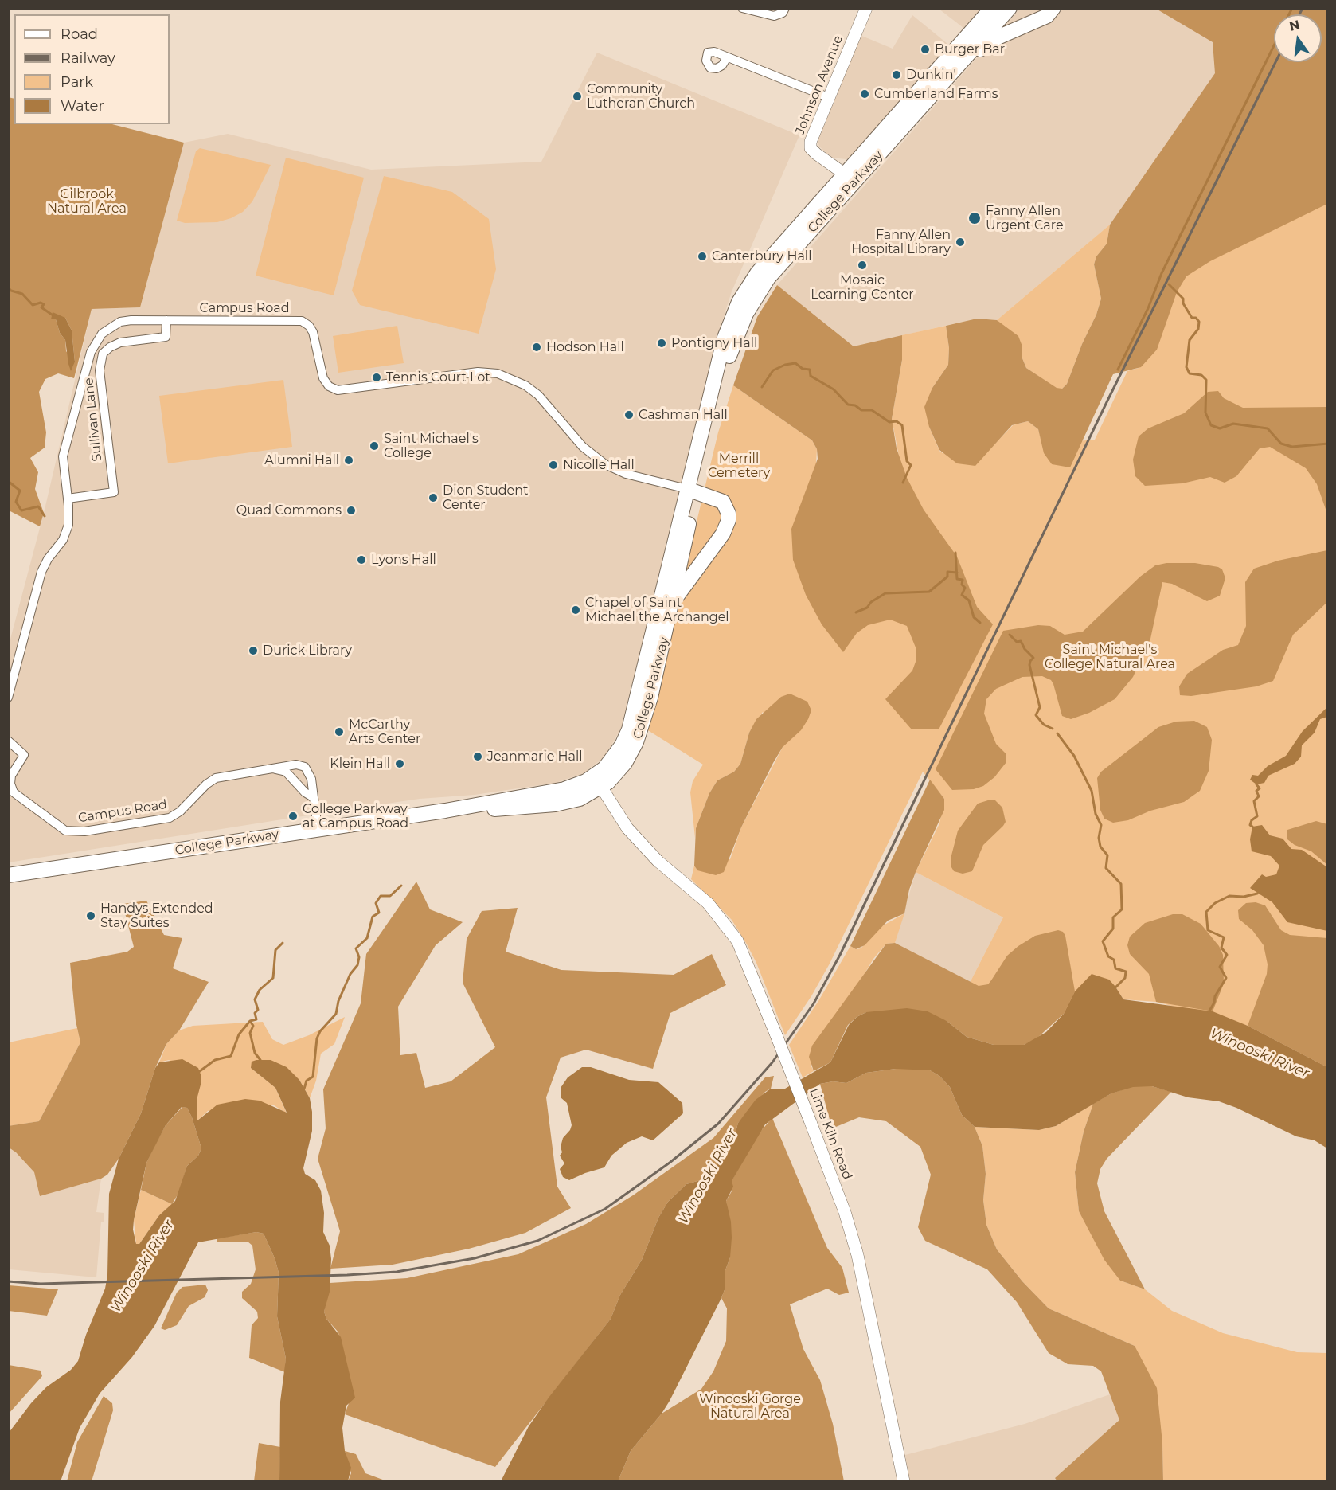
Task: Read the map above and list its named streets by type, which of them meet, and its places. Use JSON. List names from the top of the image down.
{
  "streets": {
    "main road": ["Johnson Avenue", "College Parkway", "Lime Kiln Road"],
    "street": ["Campus Road", "Sullivan Lane"]
  },
  "crossings": [
    ["Johnson Avenue", "College Parkway"],
    ["College Parkway", "Campus Road"],
    ["College Parkway", "Lime Kiln Road"],
    ["Campus Road", "Sullivan Lane"]
  ],
  "water": ["Winooski River"],
  "parks": [
    "Gilbrook Natural Area",
    "Merrill Cemetery",
    "Saint Michael's College Natural Area",
    "Winooski Gorge Natural Area"
  ],
  "places": [
    "Burger Bar",
    "Dunkin'",
    "Cumberland Farms",
    "Community Lutheran Church",
    "Fanny Allen Urgent Care",
    "Fanny Allen Hospital Library",
    "Canterbury Hall",
    "Mosaic Learning Center",
    "Pontigny Hall",
    "Hodson Hall",
    "Tennis Court Lot",
    "Cashman Hall",
    "Saint Michael's College",
    "Alumni Hall",
    "Nicolle Hall",
    "Dion Student Center",
    "Quad Commons",
    "Lyons Hall",
    "Chapel of Saint Michael the Archangel",
    "Durick Library",
    "McCarthy Arts Center",
    "Jeanmarie Hall",
    "Klein Hall",
    "College Parkway at Campus Road",
    "Handys Extended Stay Suites"
  ],
  "legend": [
    "Road",
    "Railway",
    "Park",
    "Water"
  ],
  "north": "top"
}
